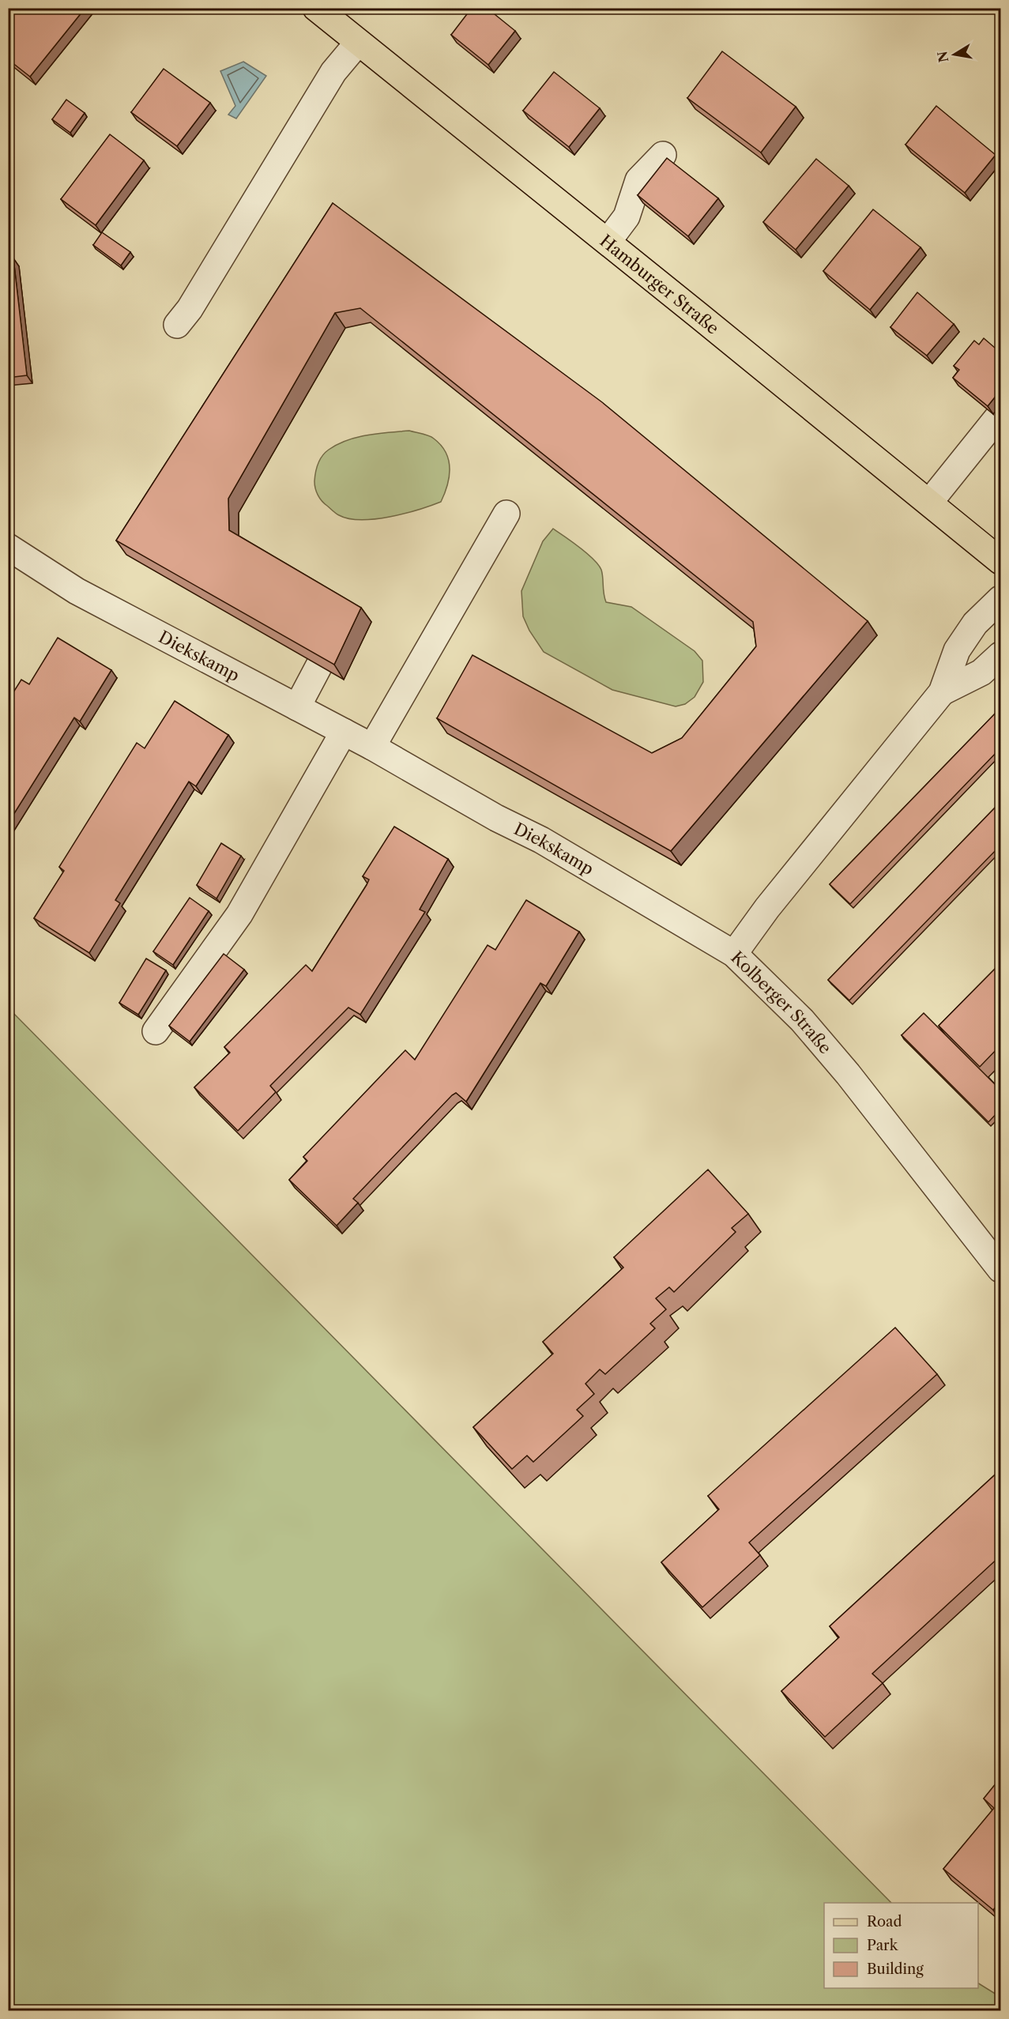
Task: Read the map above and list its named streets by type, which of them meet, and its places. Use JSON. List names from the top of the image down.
{
  "streets": {
    "main road": ["Hamburger Straße"],
    "street": ["Diekskamp", "Kolberger Straße"]
  },
  "crossings": [
    ["Diekskamp", "Kolberger Straße"]
  ],
  "legend": ["Road", "Park", "Building"],
  "north": "left"
}
